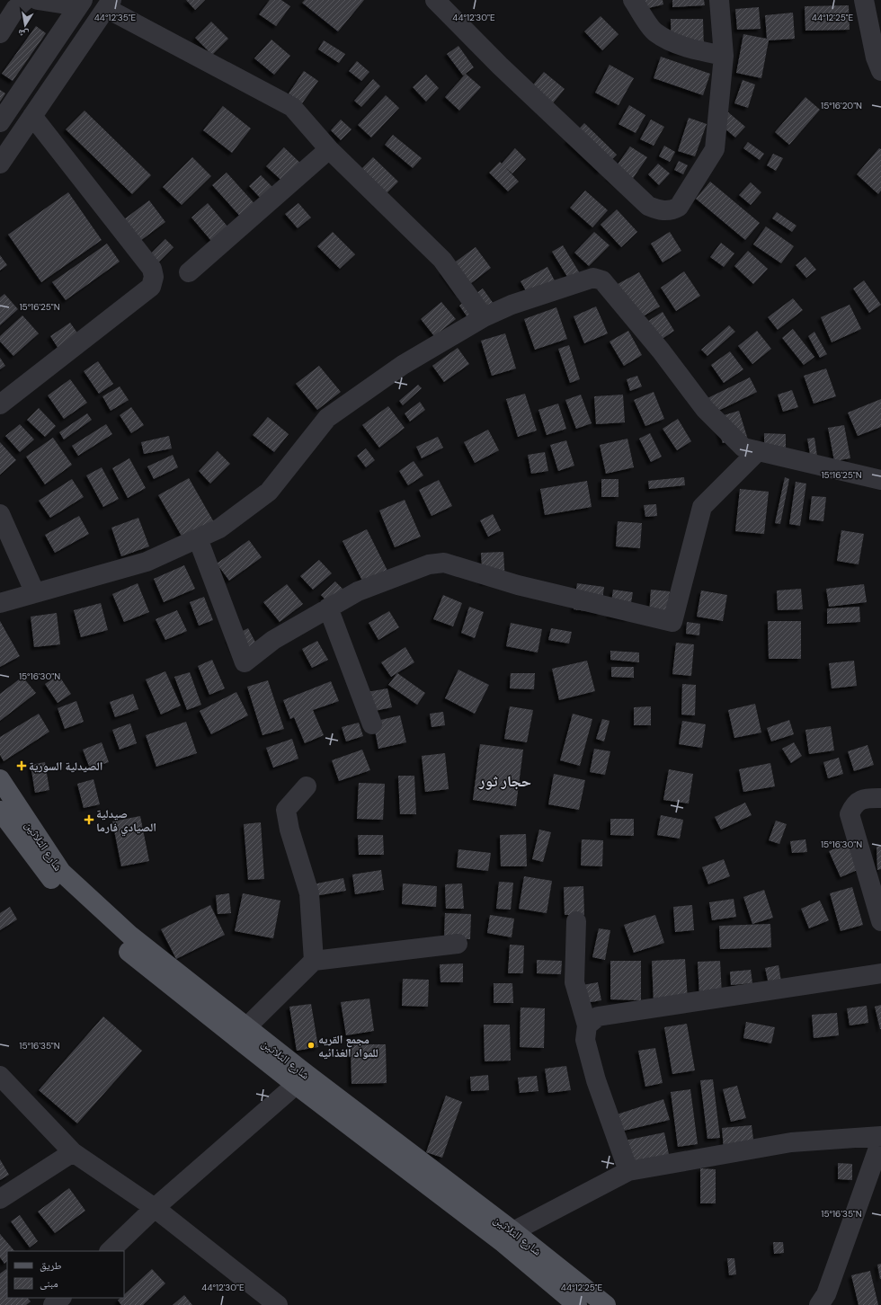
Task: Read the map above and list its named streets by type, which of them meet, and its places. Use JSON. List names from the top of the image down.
{
  "streets": {
    "main road": ["شارع الثلاثين"]
  },
  "districts": ["حجار ثور"],
  "places": {
    "health": ["الصيدلية السورية", "صيدلية الصيادي فارما"],
    "other": ["مجمع القريه للمواد الغذائيه"]
  },
  "legend": ["طريق", "مبنى"],
  "north": "bottom",
  "coordinates": [
    "44°12'30\"E",
    "44°12'25\"E",
    "44°12'35\"E",
    "15°16'20\"N",
    "15°16'25\"N",
    "15°16'30\"N",
    "15°16'35\"N"
  ]
}
